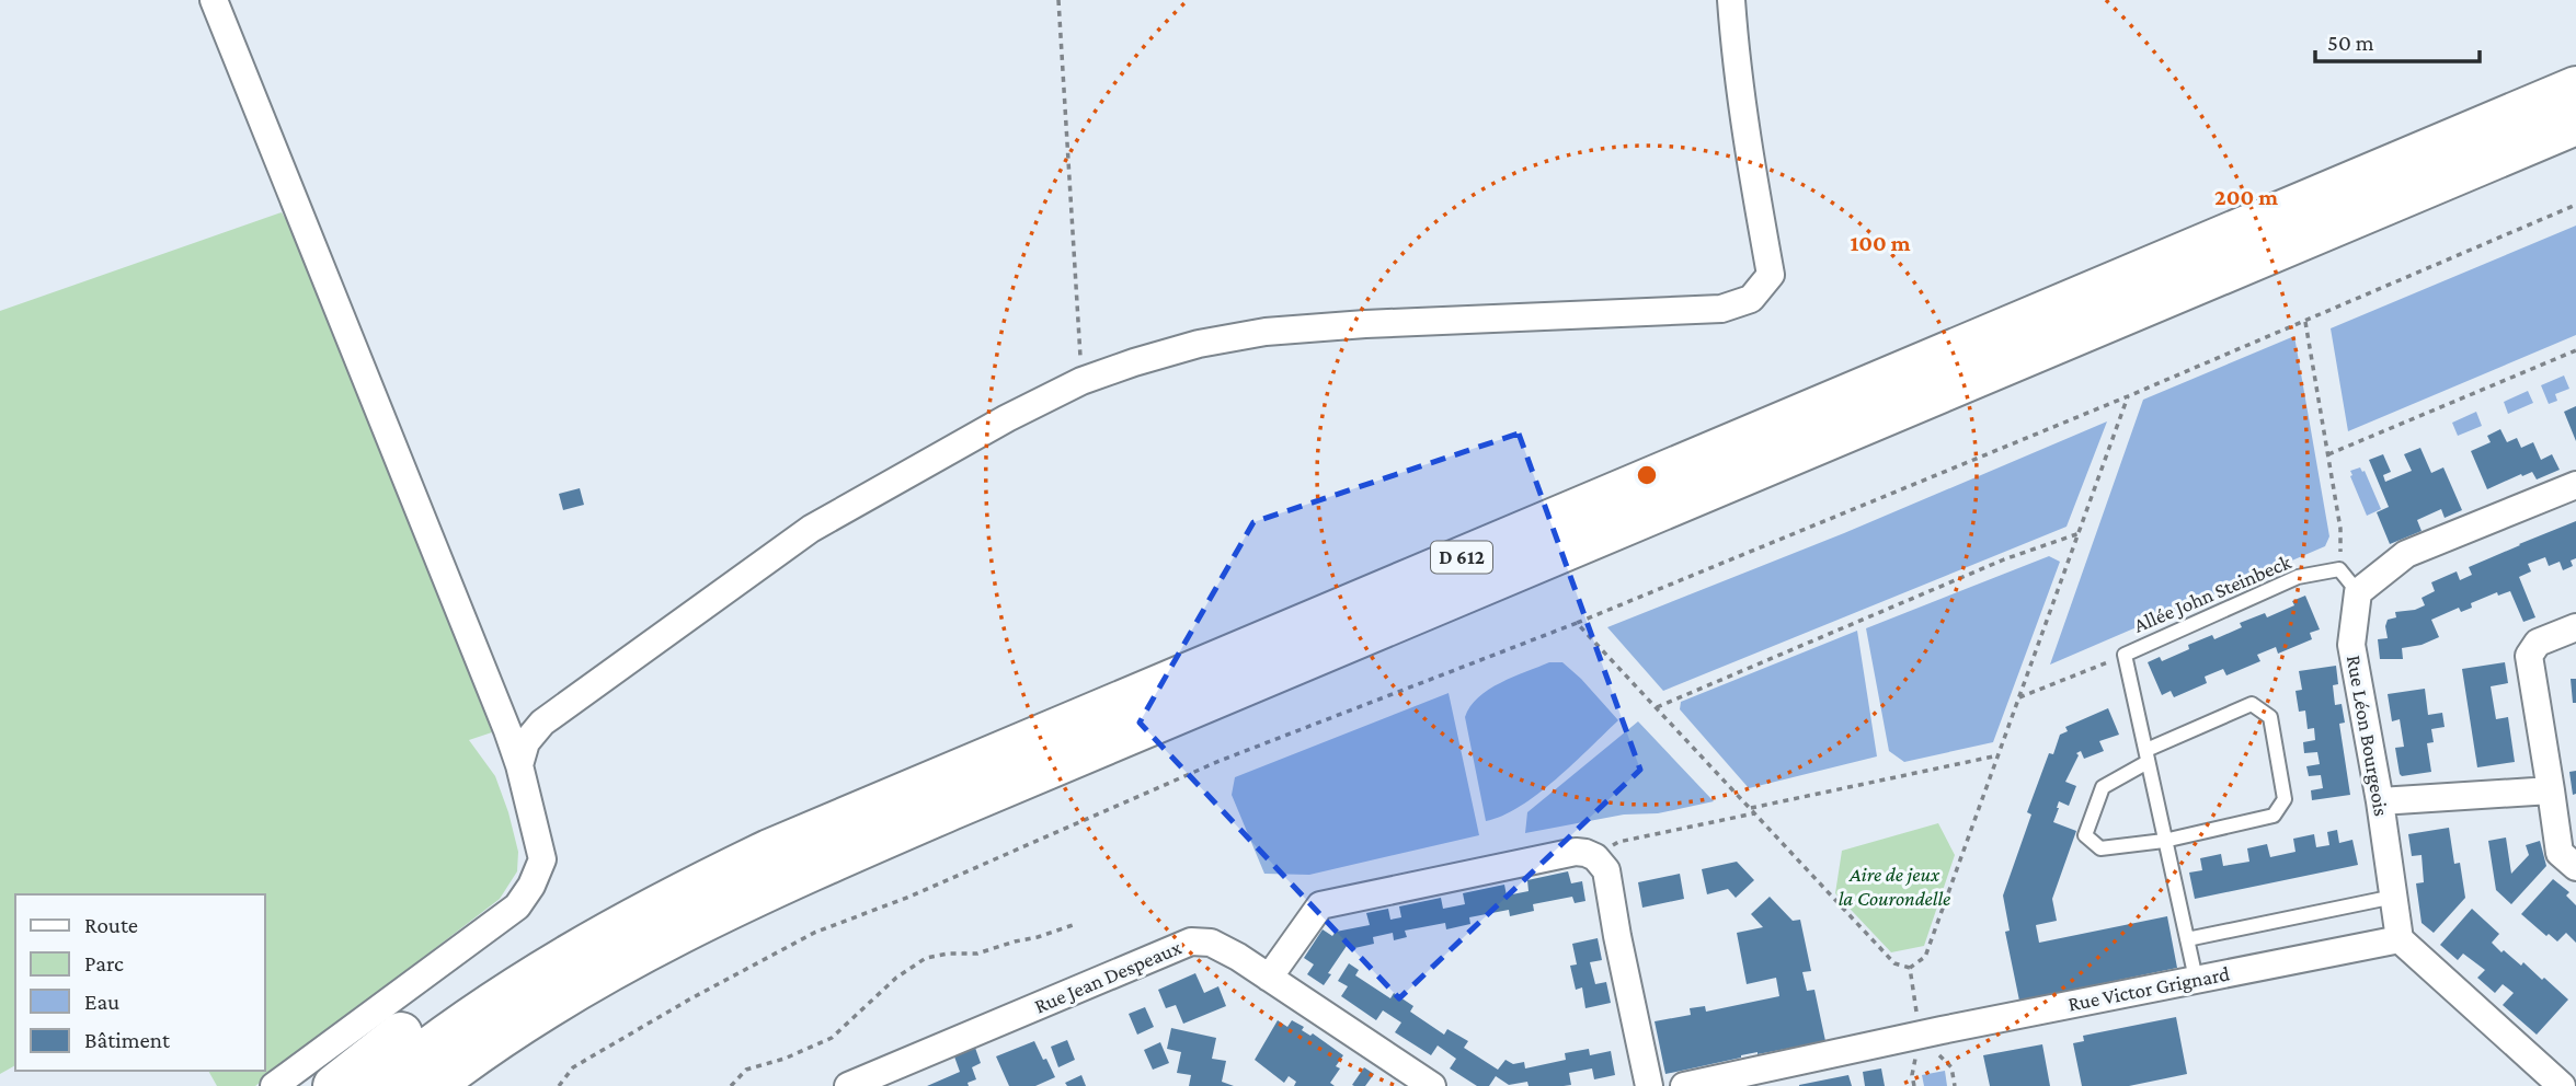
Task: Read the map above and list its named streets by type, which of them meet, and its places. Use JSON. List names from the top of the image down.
{
  "streets": {
    "highway": ["D 612"],
    "street": ["Rue Léon Bourgeois", "Rue Jean Despeaux", "Rue Victor Grignard"],
    "lane": ["Allée John Steinbeck"]
  },
  "crossings": [
    ["Allée John Steinbeck", "Rue Victor Grignard"],
    ["Rue Léon Bourgeois", "Rue Victor Grignard"]
  ],
  "parks": ["Aire de jeux la Courondelle"],
  "legend": [
    "Route",
    "Parc",
    "Eau",
    "Bâtiment"
  ],
  "scale_bar": "50 m",
  "rings": ["200 m", "100 m"]
}
